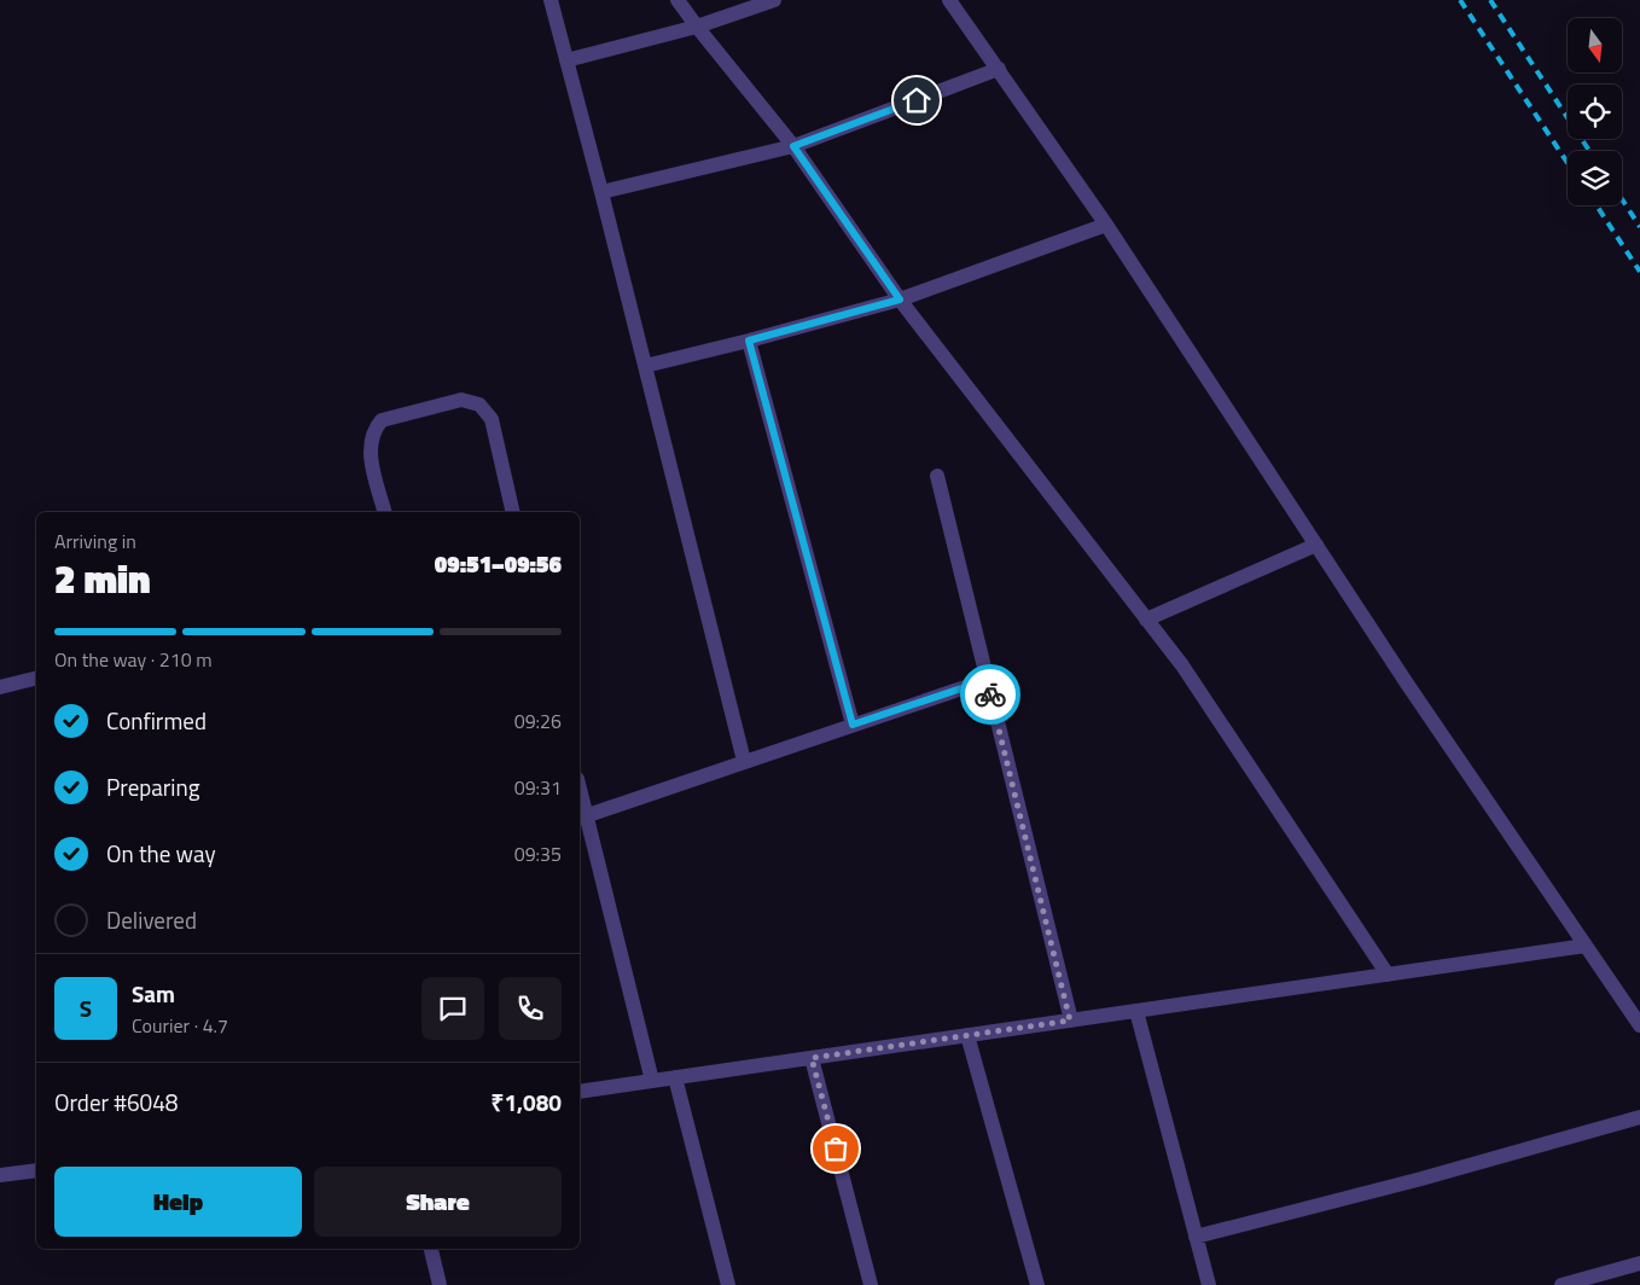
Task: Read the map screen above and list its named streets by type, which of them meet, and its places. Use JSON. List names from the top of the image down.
{
  "north": "bottom",
  "page": {
    "heading": ["2 min", "Arriving in", "09:51–09:56"],
    "panel": [
      "Sam",
      "Courier · 4.7",
      "Order #6048",
      "₹1,080"
    ],
    "bar": "On the way · 210 m",
    "list": [
      ["Confirmed", "09:26"],
      ["Preparing", "09:31"],
      ["On the way", "09:35"],
      "Delivered"
    ],
    "round": "S",
    "buttons": ["Help", "Share"]
  }
}
